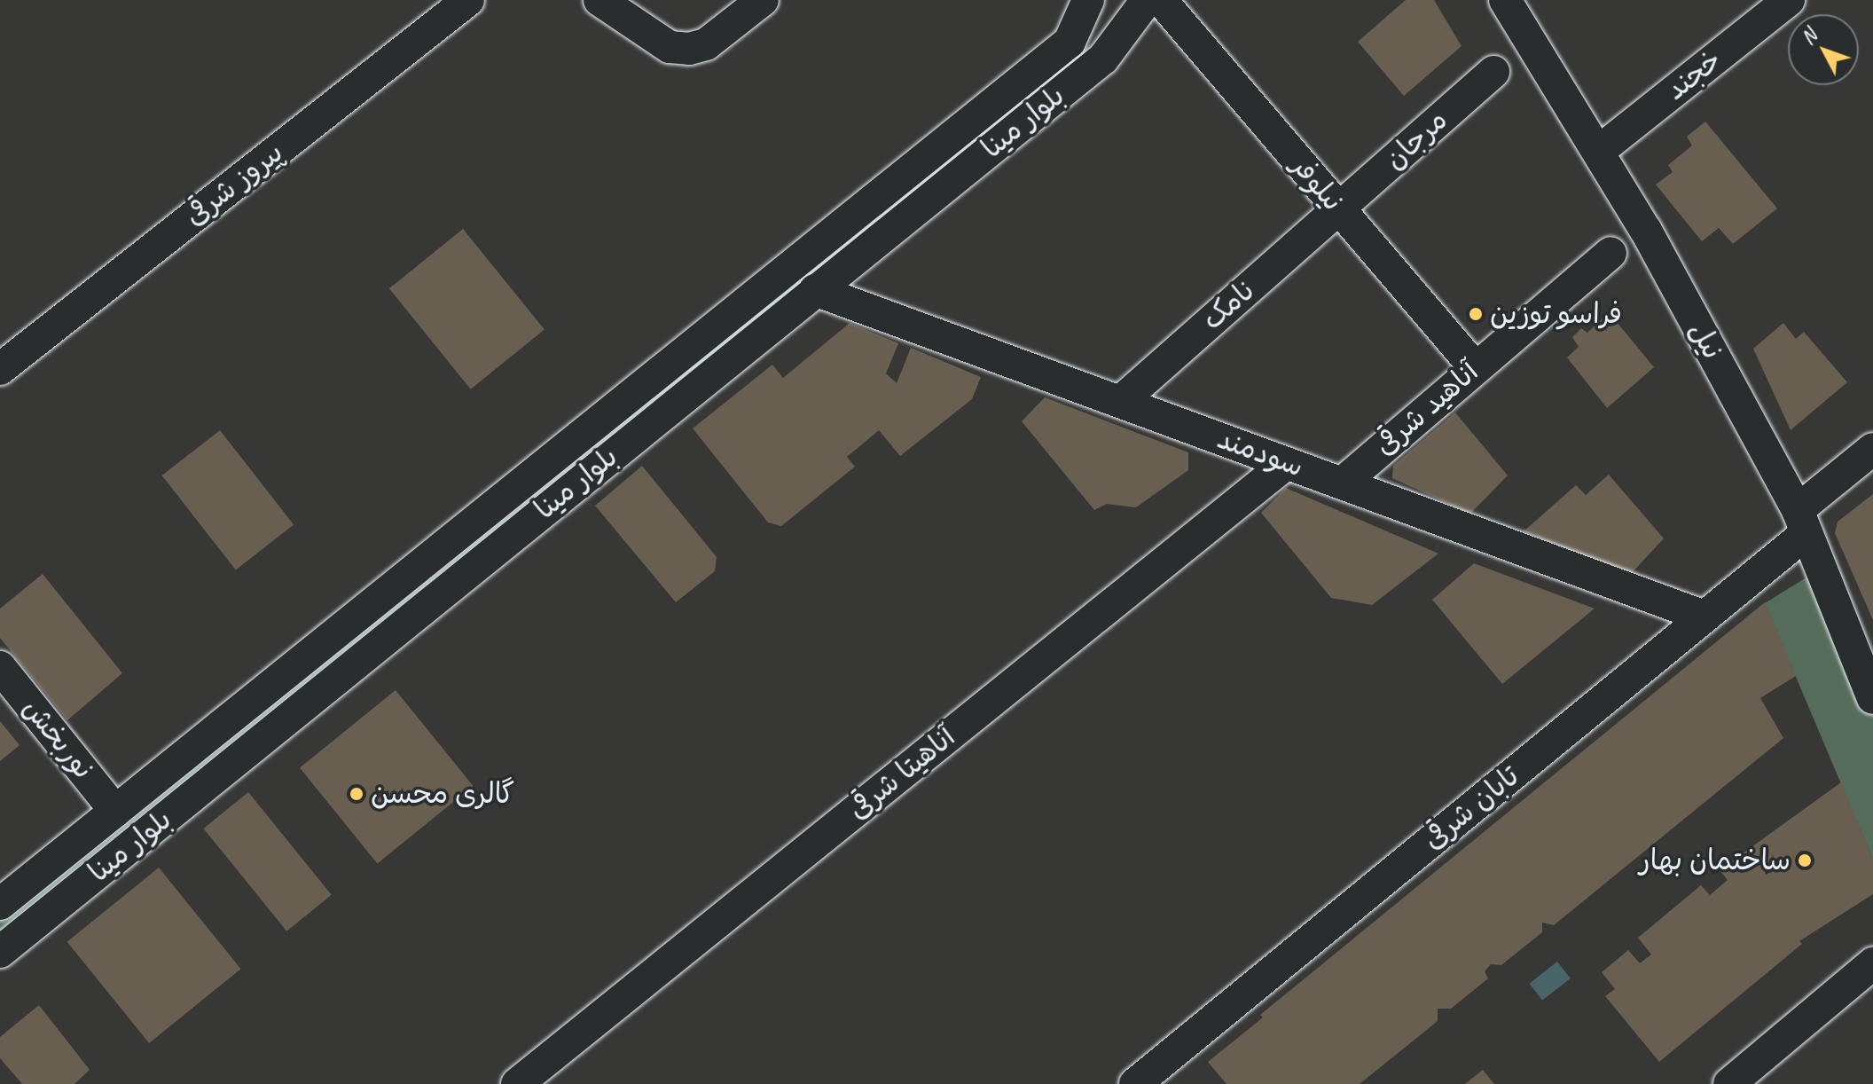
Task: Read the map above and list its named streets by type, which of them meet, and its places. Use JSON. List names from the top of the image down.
{
  "streets": {
    "street": [
      "خجند",
      "بلوار مینا",
      "مرجان",
      "نیلوفر",
      "پیروز شرقی",
      "نامک",
      "نیل",
      "آناهید شرقی",
      "سودمند",
      "نوربخش",
      "آناهیتا شرقی",
      "تابان شرقی"
    ]
  },
  "crossings": [
    ["خجند", "نیل"],
    ["بلوار مینا", "نیلوفر"],
    ["بلوار مینا", "سودمند"],
    ["بلوار مینا", "نوربخش"],
    ["مرجان", "نیلوفر"],
    ["مرجان", "نامک"],
    ["نیلوفر", "نامک"],
    ["نیلوفر", "آناهید شرقی"],
    ["نامک", "سودمند"],
    ["نیل", "تابان شرقی"],
    ["آناهید شرقی", "سودمند"],
    ["سودمند", "آناهیتا شرقی"],
    ["سودمند", "تابان شرقی"]
  ],
  "places": ["فراسو توزین", "گالری محسن", "ساختمان بهار"],
  "north": "top left"
}
